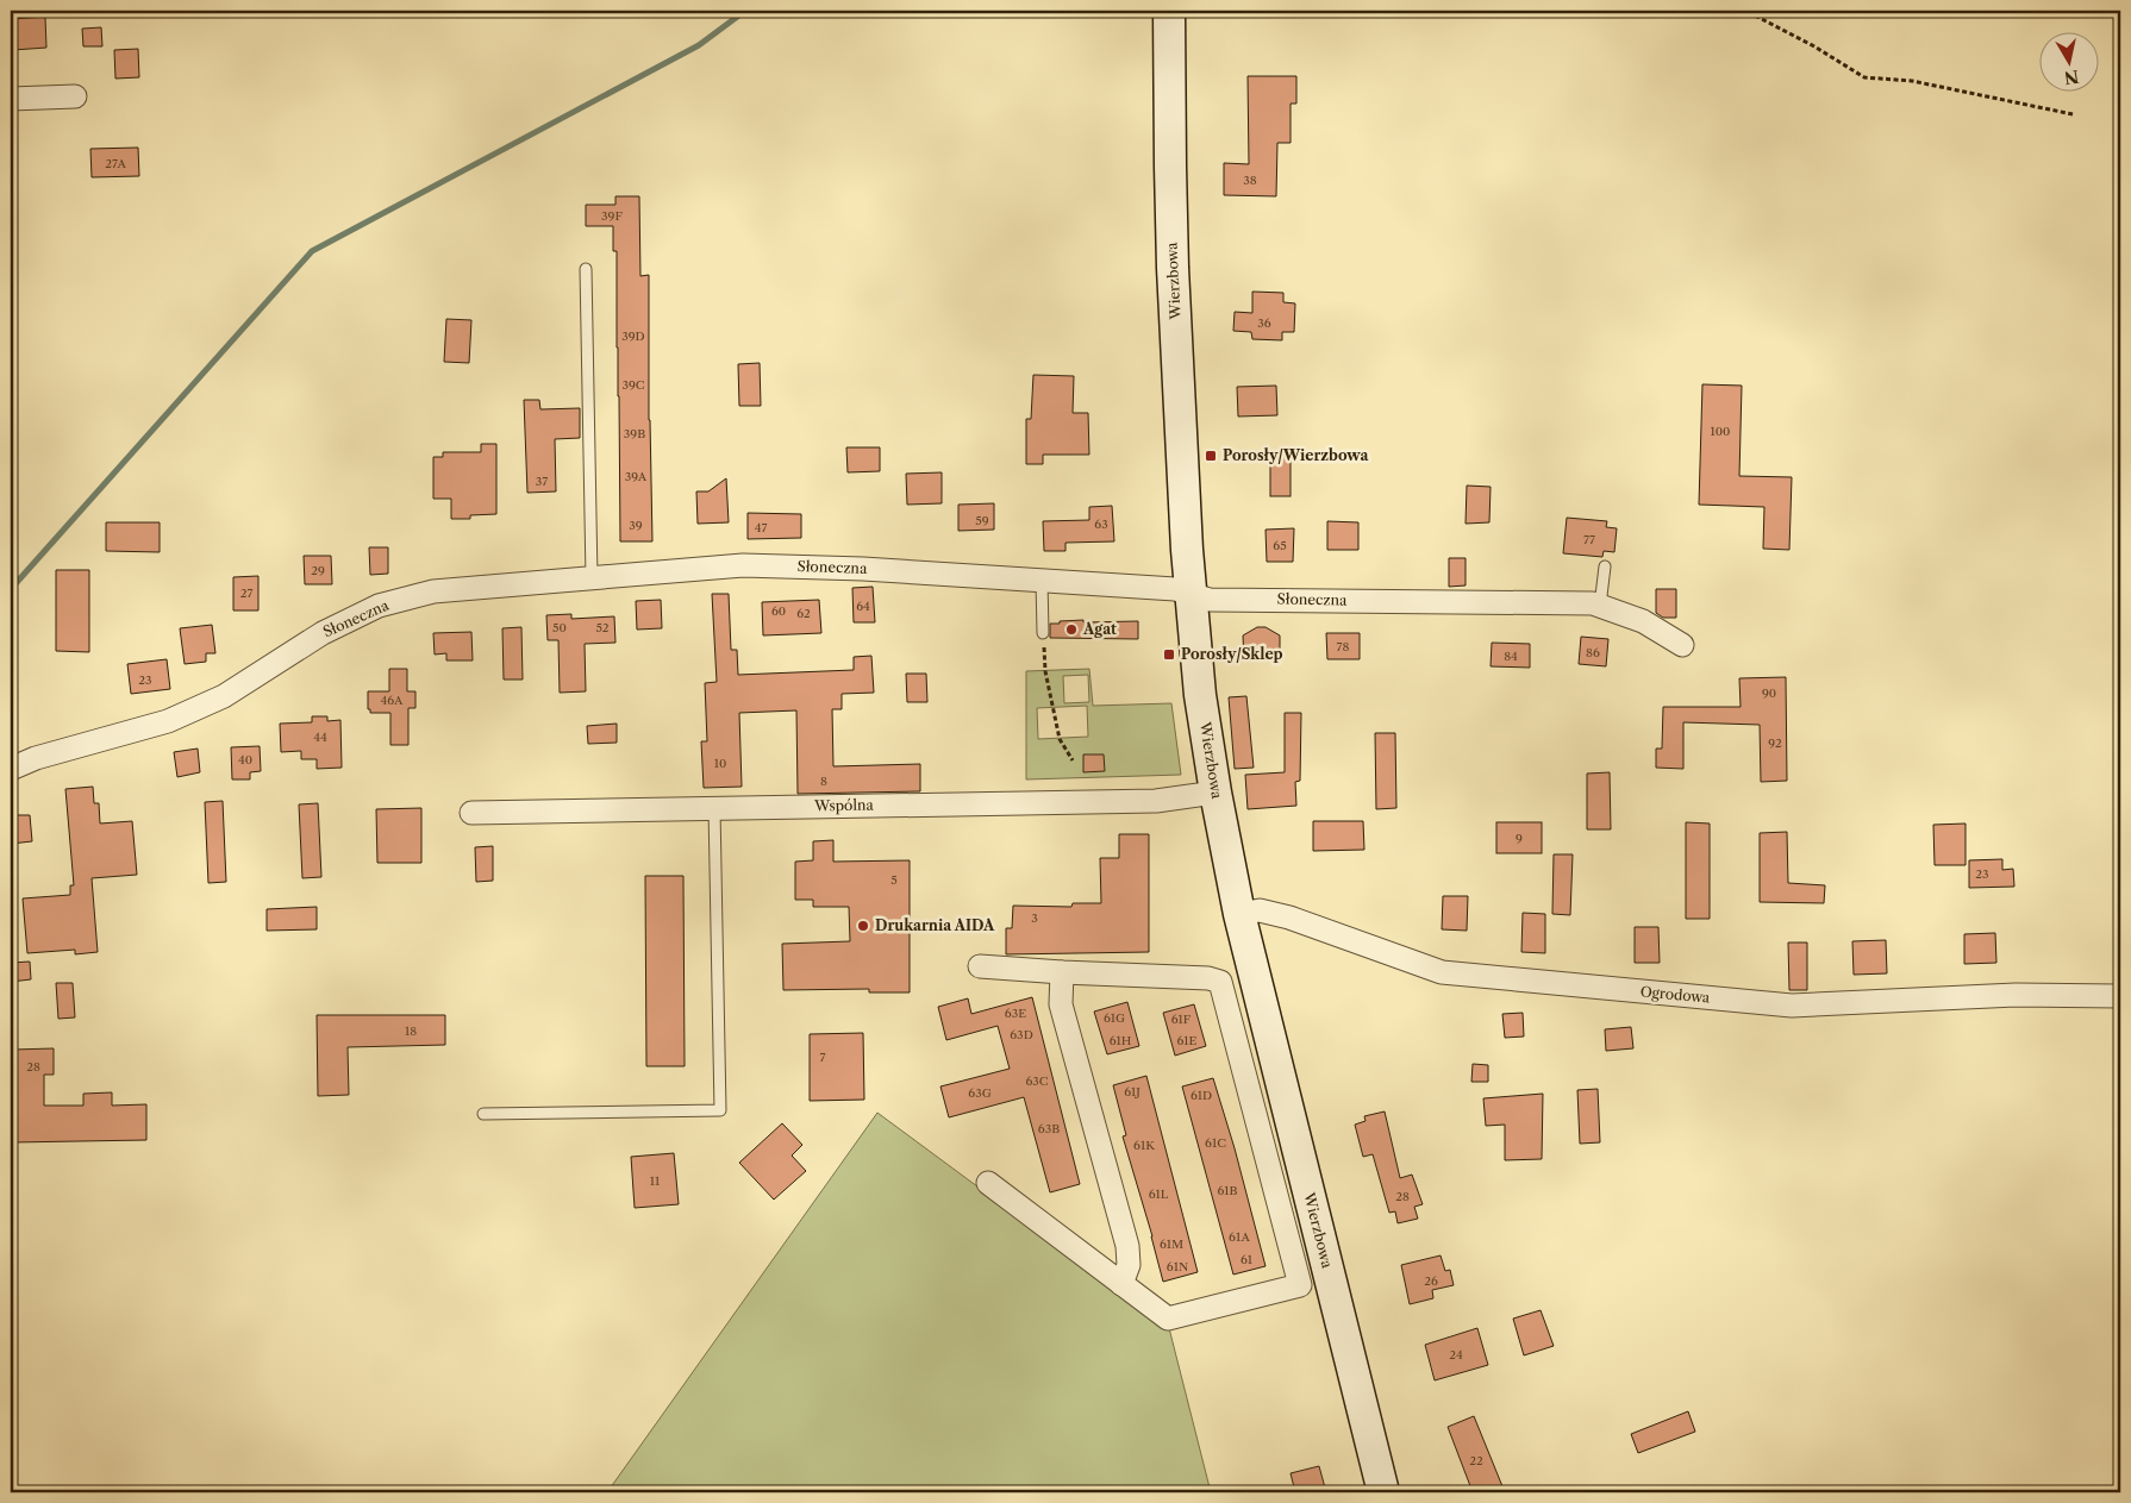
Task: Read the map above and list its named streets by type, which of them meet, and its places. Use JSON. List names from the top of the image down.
{
  "streets": {
    "street": [
      "Wierzbowa",
      "Słoneczna",
      "Wspólna",
      "Ogrodowa"
    ]
  },
  "crossings": [
    ["Wierzbowa", "Słoneczna"],
    ["Wierzbowa", "Wspólna"],
    ["Wierzbowa", "Ogrodowa"]
  ],
  "places": {
    "transit": ["Porosły/Wierzbowa", "Porosły/Sklep"],
    "other": ["Agat", "Drukarnia AIDA"]
  },
  "house_numbers": [
    "27A",
    "38",
    "39F",
    "36",
    "39D",
    "39C",
    "100",
    "39B",
    "39A",
    "37",
    "59",
    "63",
    "39",
    "47",
    "77",
    "65",
    "29",
    "27",
    "64",
    "60",
    "62",
    "50",
    "52",
    "78",
    "86",
    "84",
    "23",
    "90",
    "46A",
    "44",
    "92",
    "40",
    "10",
    "8",
    "9",
    "23",
    "5",
    "3",
    "63E",
    "61G",
    "61F",
    "18",
    "63D",
    "61H",
    "61E",
    "7",
    "28",
    "63C",
    "61J",
    "63G",
    "61D",
    "63B",
    "61C",
    "61K",
    "11",
    "61B",
    "61L",
    "28",
    "61A",
    "61M",
    "61",
    "61N",
    "26",
    "24",
    "22"
  ],
  "north": "bottom"
}
